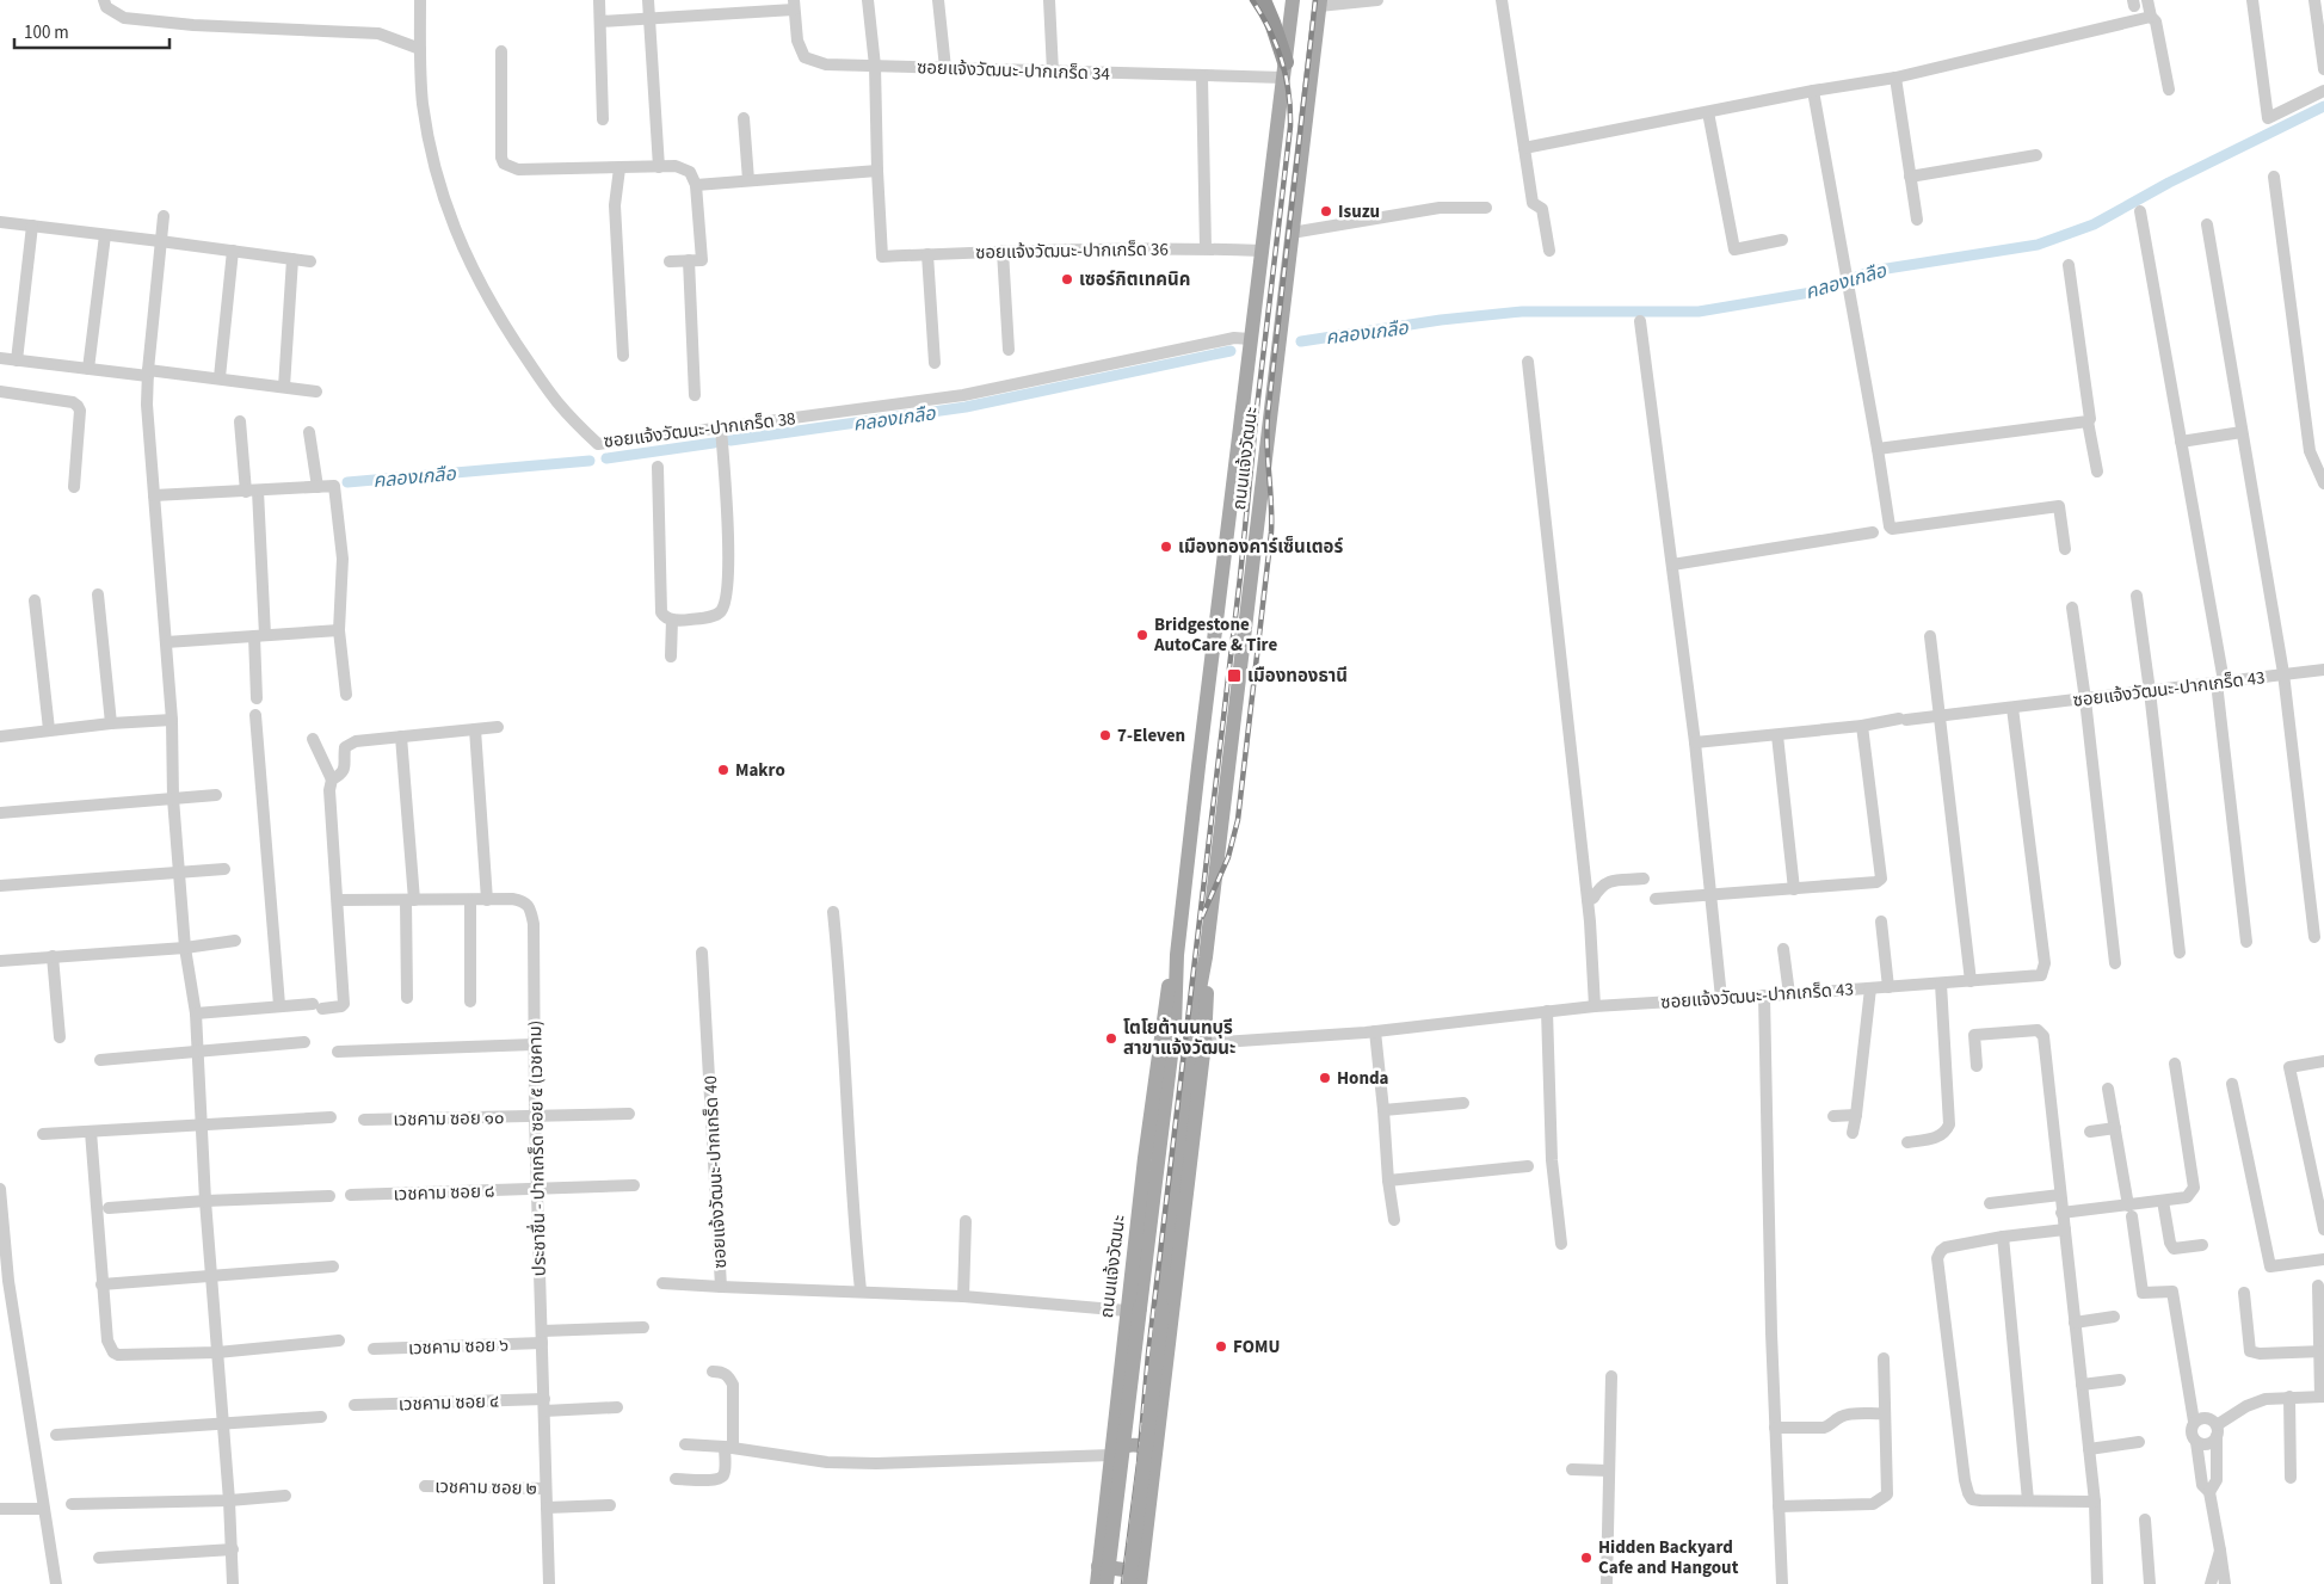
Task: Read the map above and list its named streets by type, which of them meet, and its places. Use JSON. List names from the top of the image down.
{
  "streets": {
    "main road": ["ถนนแจ้งวัฒนะ"],
    "street": [
      "ซอยแจ้งวัฒนะ-ปากเกร็ด 34",
      "ซอยแจ้งวัฒนะ-ปากเกร็ด 36",
      "ซอยแจ้งวัฒนะ-ปากเกร็ด 38",
      "ซอยแจ้งวัฒนะ-ปากเกร็ด 43",
      "เวชคาม ซอย ๑๐",
      "ประชาชื่น - ปากเกร็ด ซอย ๕ (เวชคาม)",
      "ซอยแจ้งวัฒนะ-ปากเกร็ด 40",
      "เวชคาม ซอย ๘",
      "เวชคาม ซอย ๖",
      "เวชคาม ซอย ๔",
      "เวชคาม ซอย ๒"
    ]
  },
  "crossings": [
    ["ซอยแจ้งวัฒนะ-ปากเกร็ด 34", "ถนนแจ้งวัฒนะ"],
    ["ซอยแจ้งวัฒนะ-ปากเกร็ด 36", "ถนนแจ้งวัฒนะ"],
    ["ซอยแจ้งวัฒนะ-ปากเกร็ด 38", "ถนนแจ้งวัฒนะ"],
    ["ถนนแจ้งวัฒนะ", "ซอยแจ้งวัฒนะ-ปากเกร็ด 43"],
    ["ถนนแจ้งวัฒนะ", "ซอยแจ้งวัฒนะ-ปากเกร็ด 40"],
    ["เวชคาม ซอย ๑๐", "ประชาชื่น - ปากเกร็ด ซอย ๕ (เวชคาม)"],
    ["ประชาชื่น - ปากเกร็ด ซอย ๕ (เวชคาม)", "เวชคาม ซอย ๘"],
    ["ประชาชื่น - ปากเกร็ด ซอย ๕ (เวชคาม)", "เวชคาม ซอย ๖"],
    ["ประชาชื่น - ปากเกร็ด ซอย ๕ (เวชคาม)", "เวชคาม ซอย ๔"],
    ["ประชาชื่น - ปากเกร็ด ซอย ๕ (เวชคาม)", "เวชคาม ซอย ๒"]
  ],
  "water": ["คลองเกลือ"],
  "places": {
    "other": [
      "Isuzu",
      "เซอร์กิตเทคนิค",
      "เมืองทองคาร์เซ็นเตอร์",
      "Bridgestone AutoCare & Tire",
      "7-Eleven",
      "Makro",
      "โตโยต้านนทบุรี สาขาแจ้งวัฒนะ",
      "Honda",
      "FOMU",
      "Hidden Backyard Cafe and Hangout"
    ],
    "transit": ["เมืองทองธานี"]
  },
  "scale_bar": "100 m"
}
